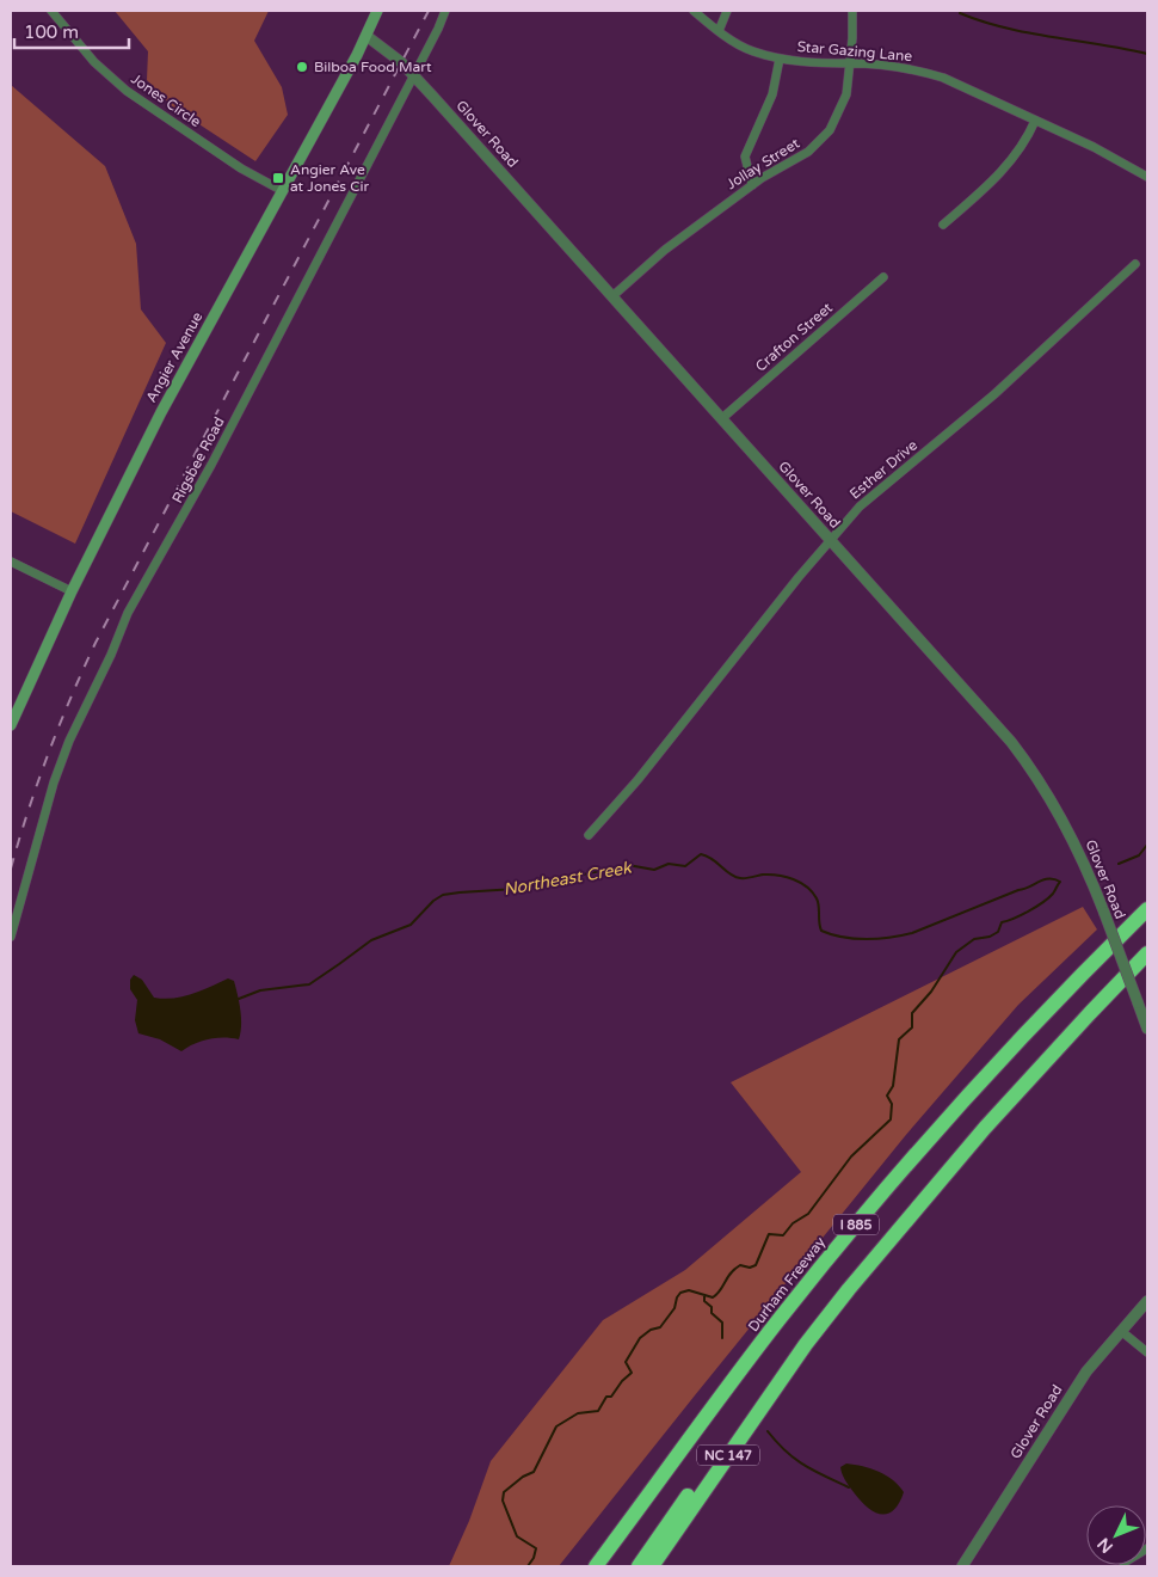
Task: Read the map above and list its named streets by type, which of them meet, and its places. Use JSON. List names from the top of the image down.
{
  "streets": {
    "highway": ["I 885", "Durham Freeway", "NC 147"],
    "main road": ["Angier Avenue"],
    "street": [
      "Star Gazing Lane",
      "Jones Circle",
      "Glover Road",
      "Jollay Street",
      "Crafton Street",
      "Rigsbee Road",
      "Esther Drive"
    ]
  },
  "crossings": [
    ["Star Gazing Lane", "Jollay Street"],
    ["Jones Circle", "Angier Avenue"],
    ["Glover Road", "Jollay Street"],
    ["Glover Road", "Crafton Street"],
    ["Glover Road", "Angier Avenue"],
    ["Glover Road", "Rigsbee Road"],
    ["Glover Road", "Esther Drive"],
    ["I 885", "NC 147"]
  ],
  "water": ["Northeast Creek"],
  "places": {
    "other": ["Bilboa Food Mart"],
    "transit": ["Angier Ave at Jones Cir"]
  },
  "scale_bar": "100 m",
  "north": "bottom left"
}
